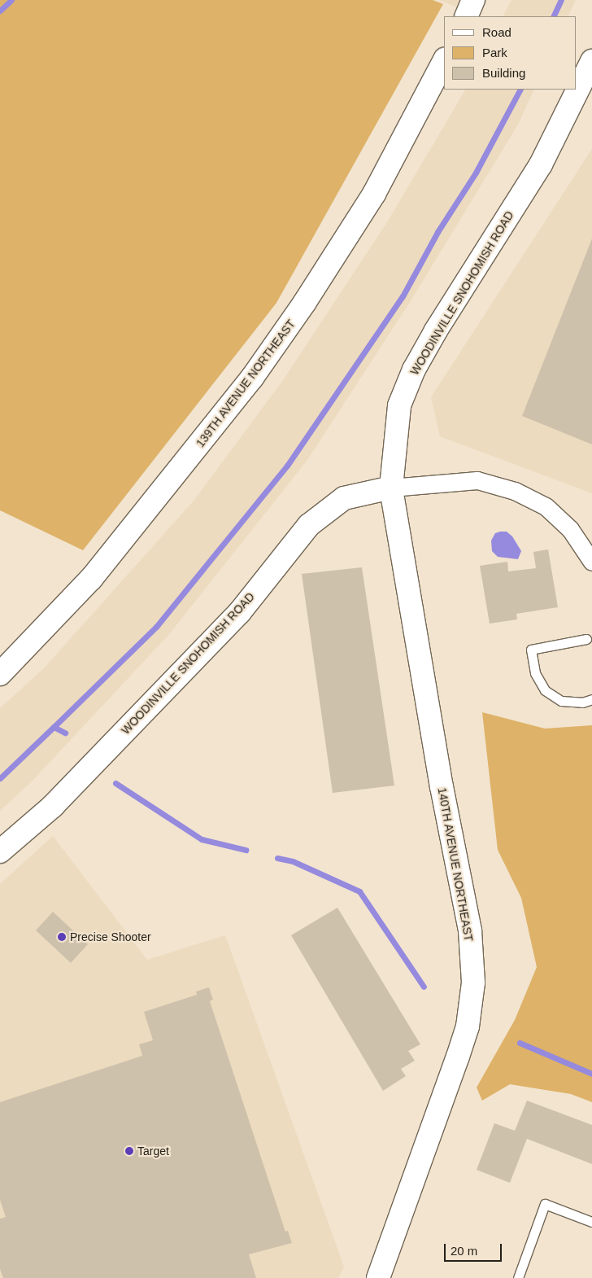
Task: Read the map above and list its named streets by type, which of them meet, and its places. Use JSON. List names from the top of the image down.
{
  "streets": {
    "main road": ["WOODINVILLE SNOHOMISH ROAD", "139TH AVENUE NORTHEAST", "140TH AVENUE NORTHEAST"]
  },
  "crossings": [
    ["WOODINVILLE SNOHOMISH ROAD", "140TH AVENUE NORTHEAST"]
  ],
  "places": ["Precise Shooter", "Target"],
  "legend": ["Road", "Park", "Building"],
  "scale_bar": "20 m"
}
